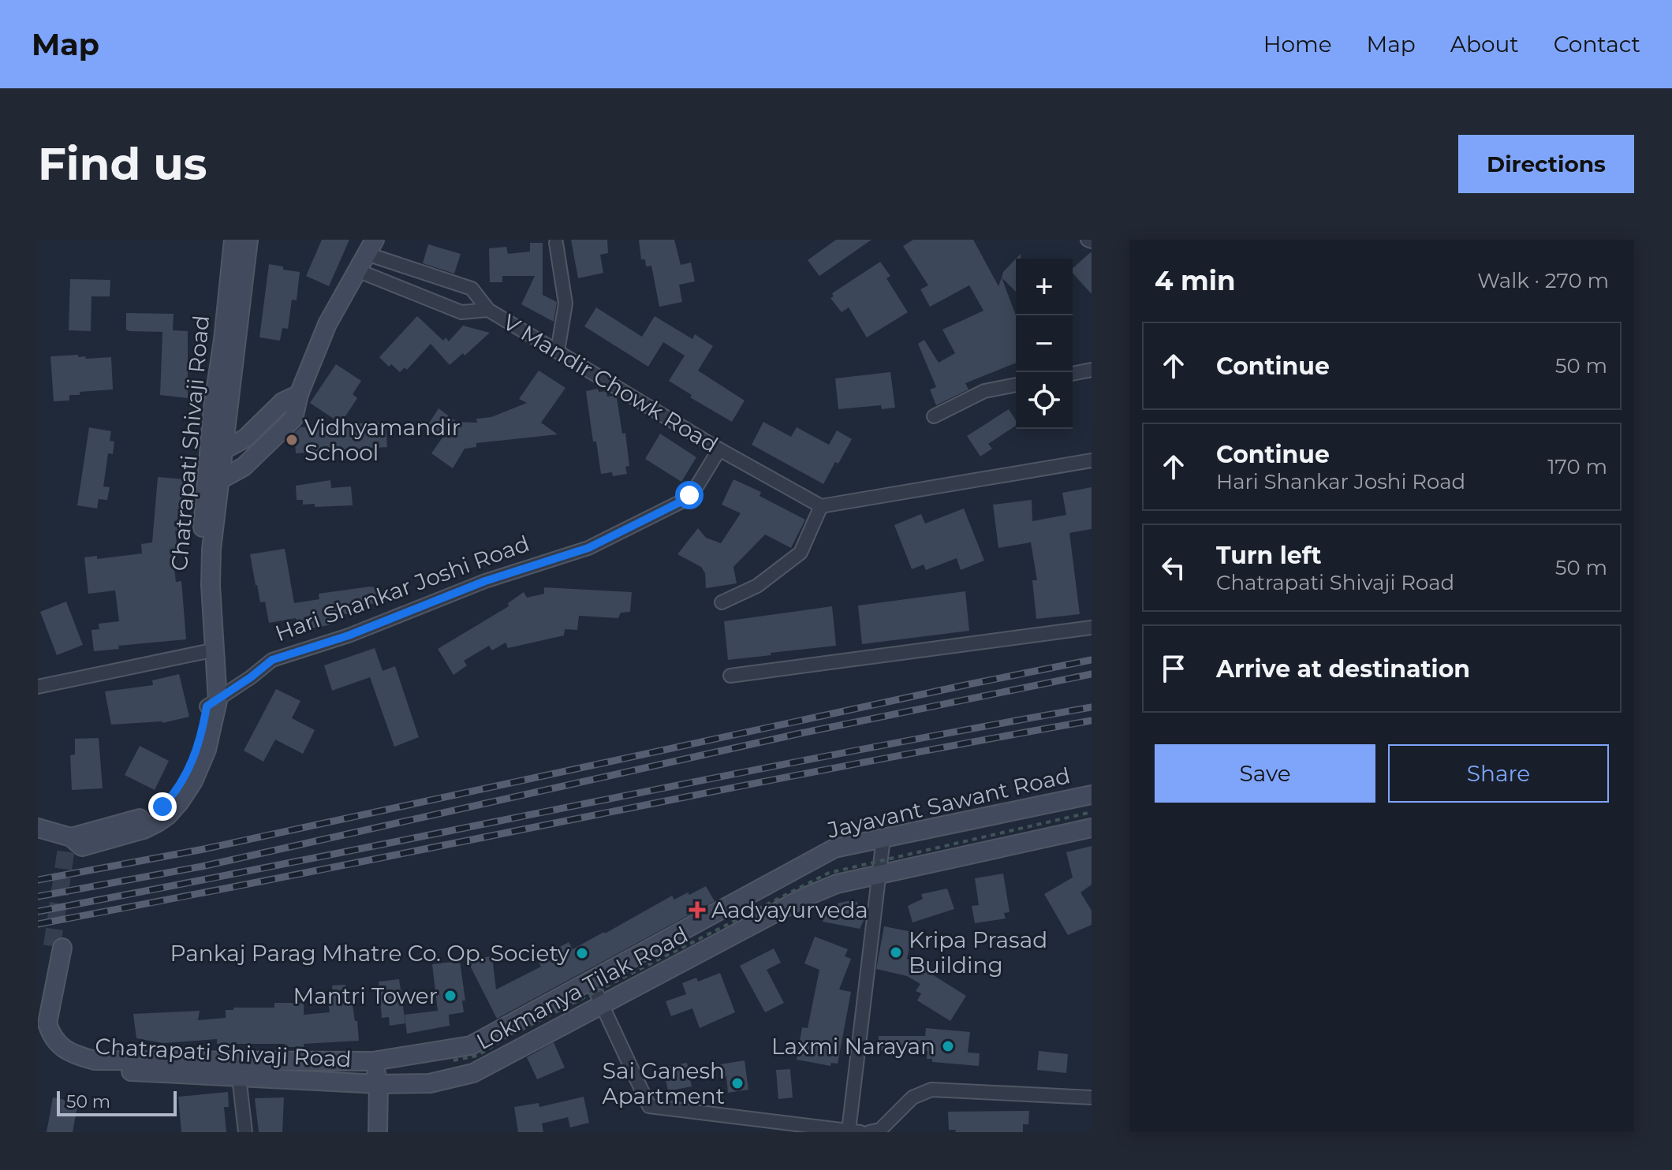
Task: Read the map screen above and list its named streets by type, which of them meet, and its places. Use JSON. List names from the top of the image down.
{
  "streets": {
    "street": [
      "V Mandir Chowk Road",
      "Chatrapati Shivaji Road",
      "Hari Shankar Joshi Road",
      "Jayavant Sawant Road",
      "Lokmanya Tilak Road"
    ]
  },
  "crossings": [
    ["V Mandir Chowk Road", "Hari Shankar Joshi Road"],
    ["Chatrapati Shivaji Road", "Jayavant Sawant Road"],
    ["Chatrapati Shivaji Road", "Lokmanya Tilak Road"]
  ],
  "places": {
    "other": [
      "Vidhyamandir School",
      "Kripa Prasad Building",
      "Pankaj Parag Mhatre Co. Op. Society",
      "Mantri Tower",
      "Laxmi Narayan",
      "Sai Ganesh Apartment"
    ],
    "health": ["Aadyayurveda"]
  },
  "scale_bar": "50 m",
  "page": {
    "header": "Map",
    "nav": [
      "Home",
      "Map",
      "About",
      "Contact"
    ],
    "buttons": [
      "Directions",
      ["Save", "Share"]
    ],
    "title": "Find us",
    "heading": ["4 min", "Walk · 270 m"],
    "map_buttons": ["+", "−"],
    "list": [
      ["Continue", "50 m"],
      ["Continue", "Hari Shankar Joshi Road", "170 m"],
      ["Turn left", "Chatrapati Shivaji Road", "50 m"],
      "Arrive at destination"
    ],
    "scale": "50 m"
  }
}
